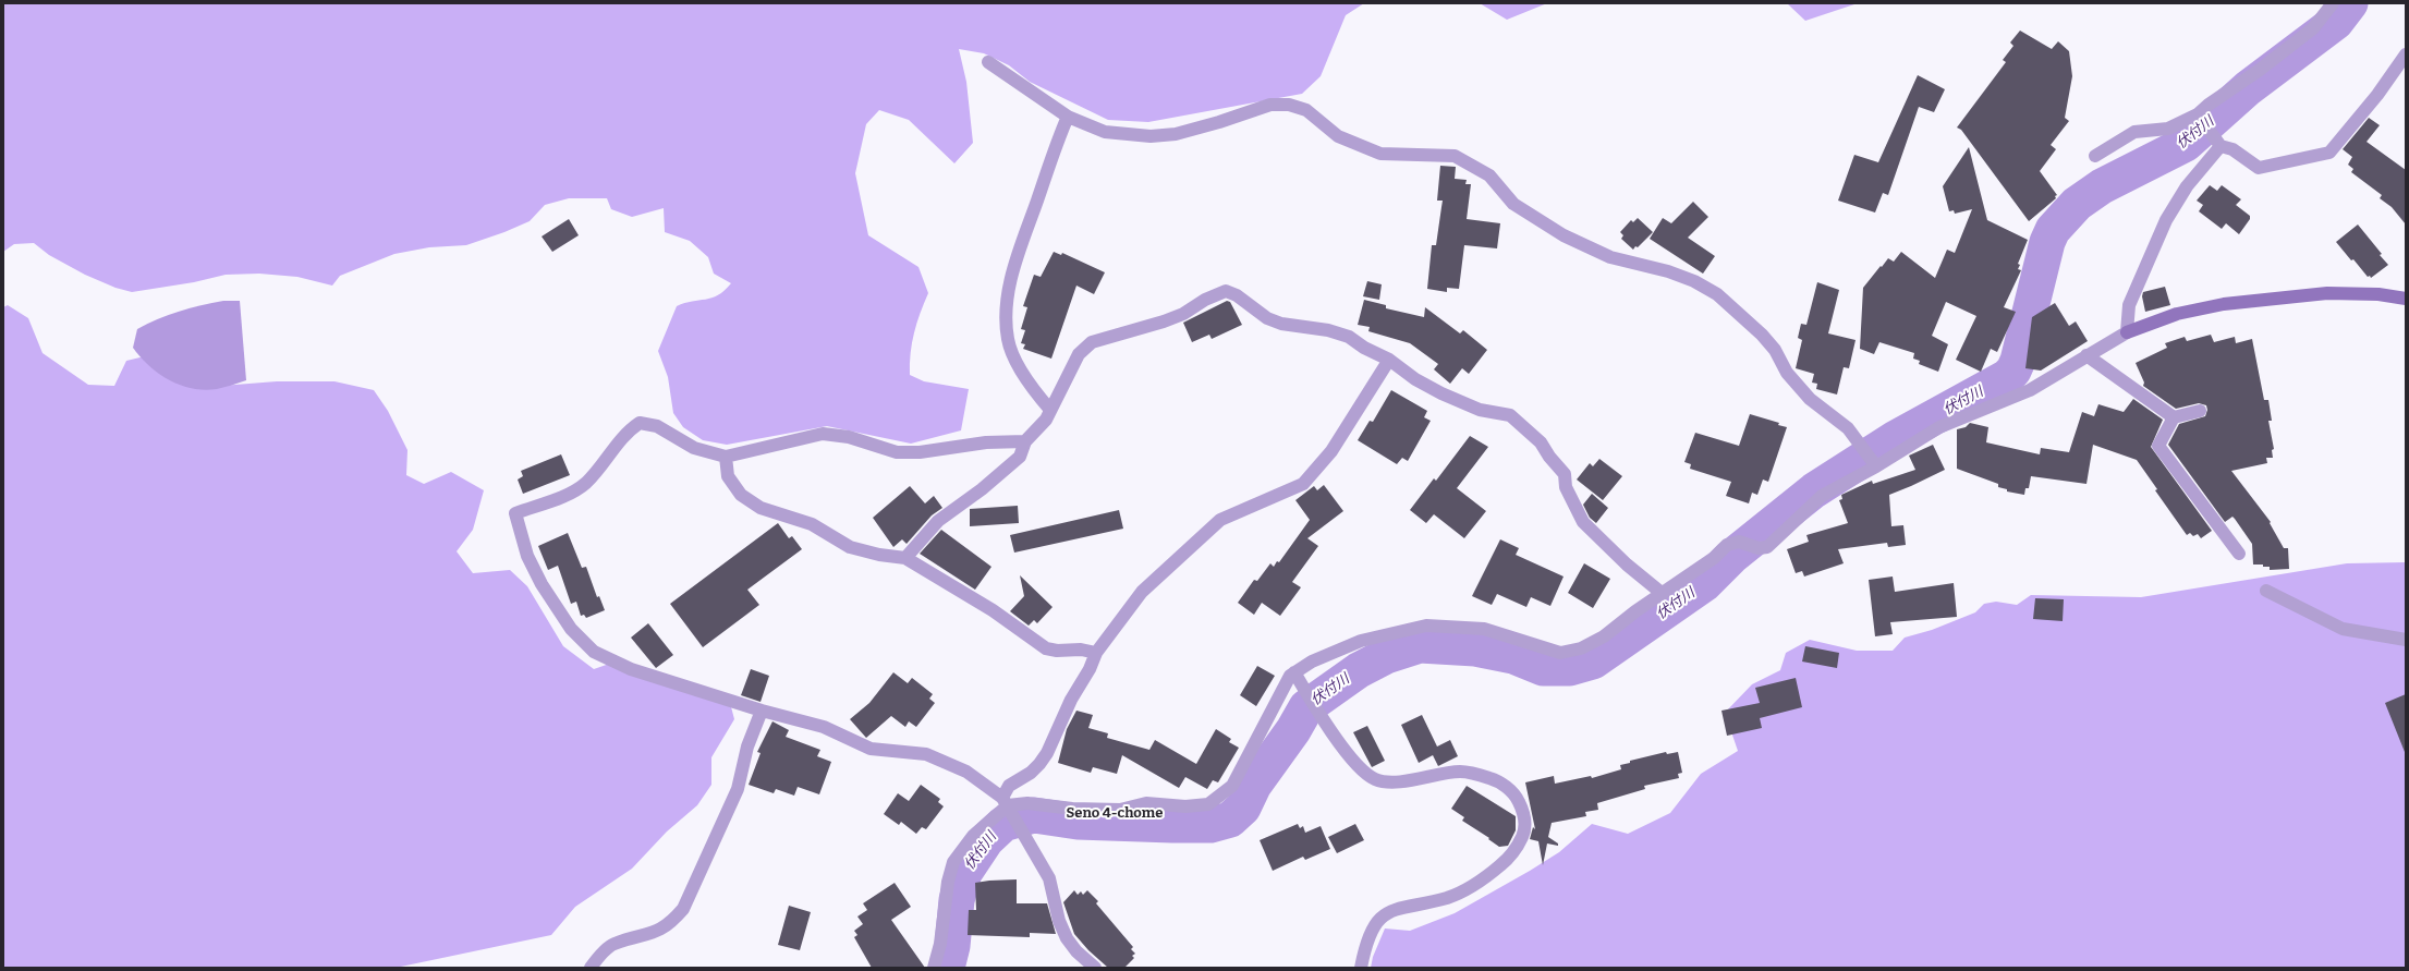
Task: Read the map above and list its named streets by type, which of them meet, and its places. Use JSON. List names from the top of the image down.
{
  "districts": ["Seno 4-chome"],
  "water": ["伏付川"]
}
